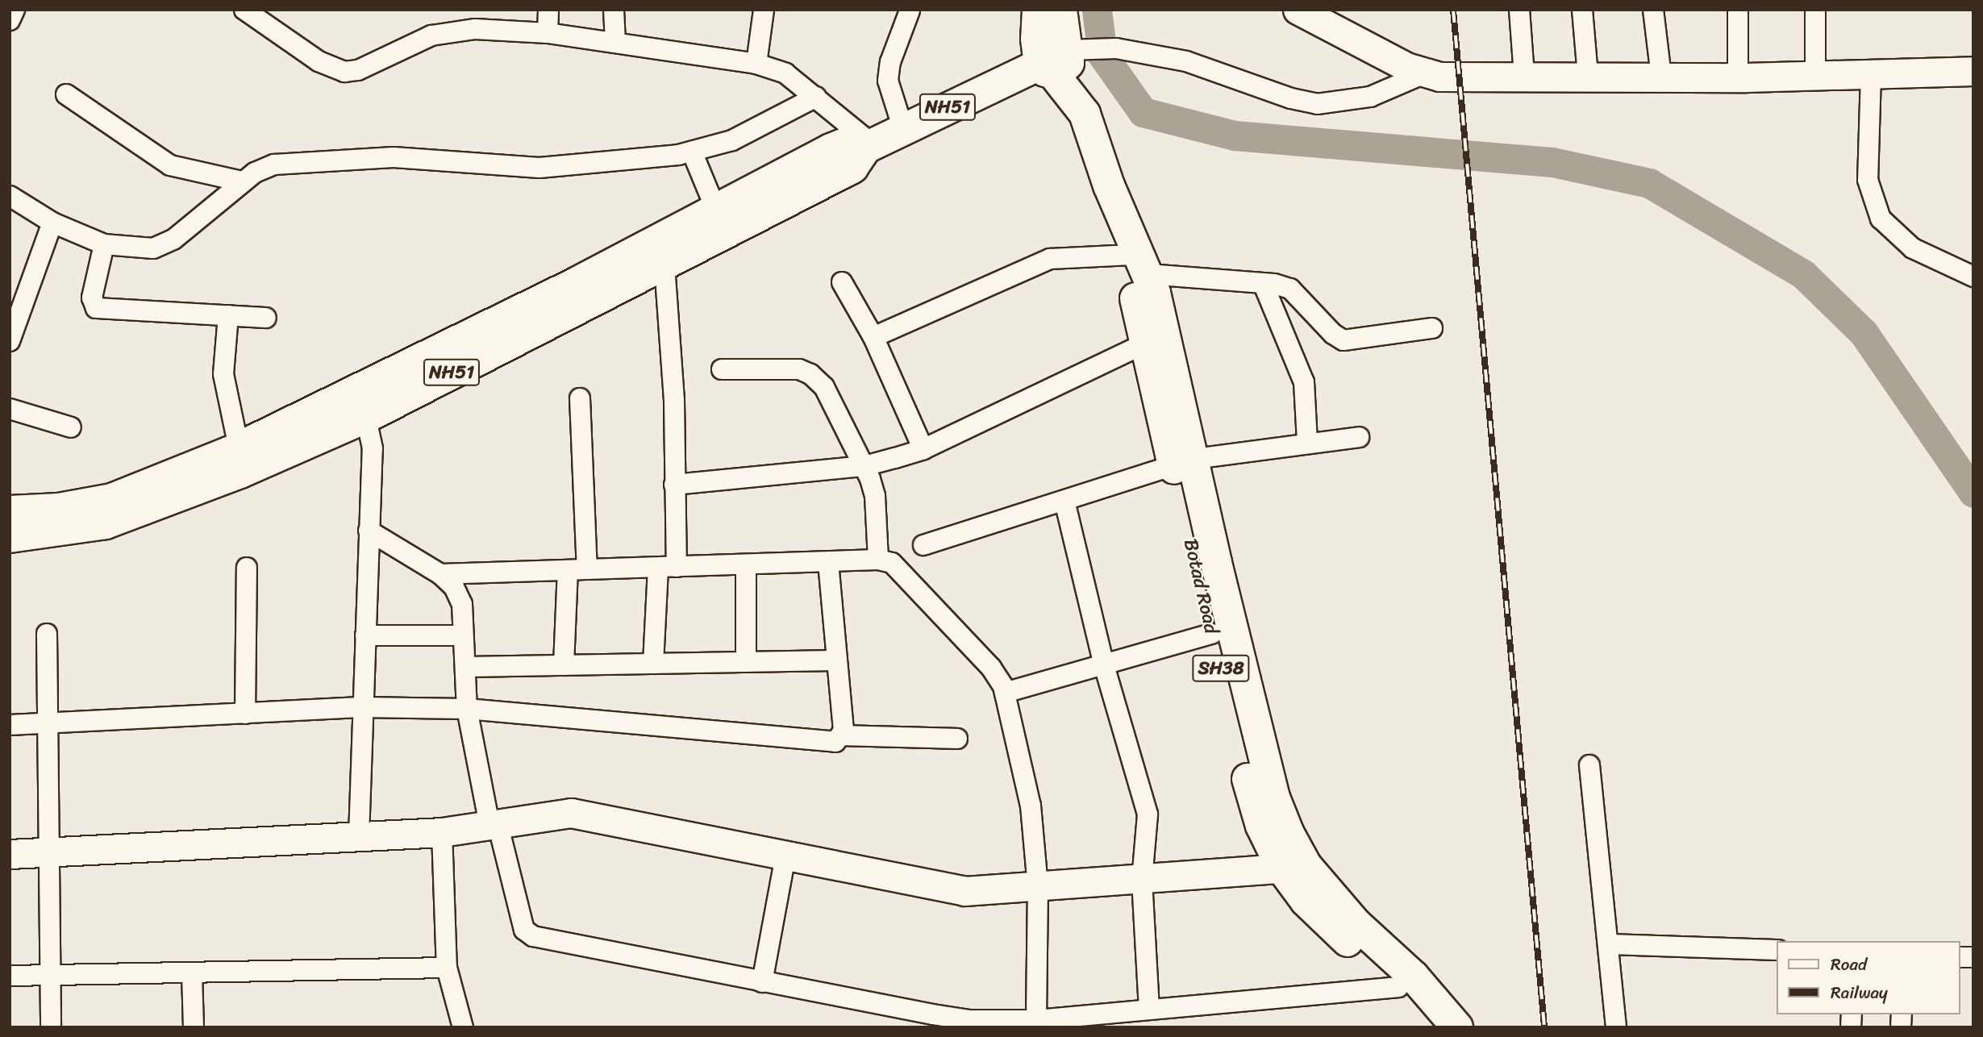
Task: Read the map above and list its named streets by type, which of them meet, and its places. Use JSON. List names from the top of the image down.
{
  "streets": {
    "main road": ["NH51", "Botad Road", "SH38"]
  },
  "crossings": [
    ["NH51", "Botad Road"]
  ],
  "legend": ["Road", "Railway"]
}
